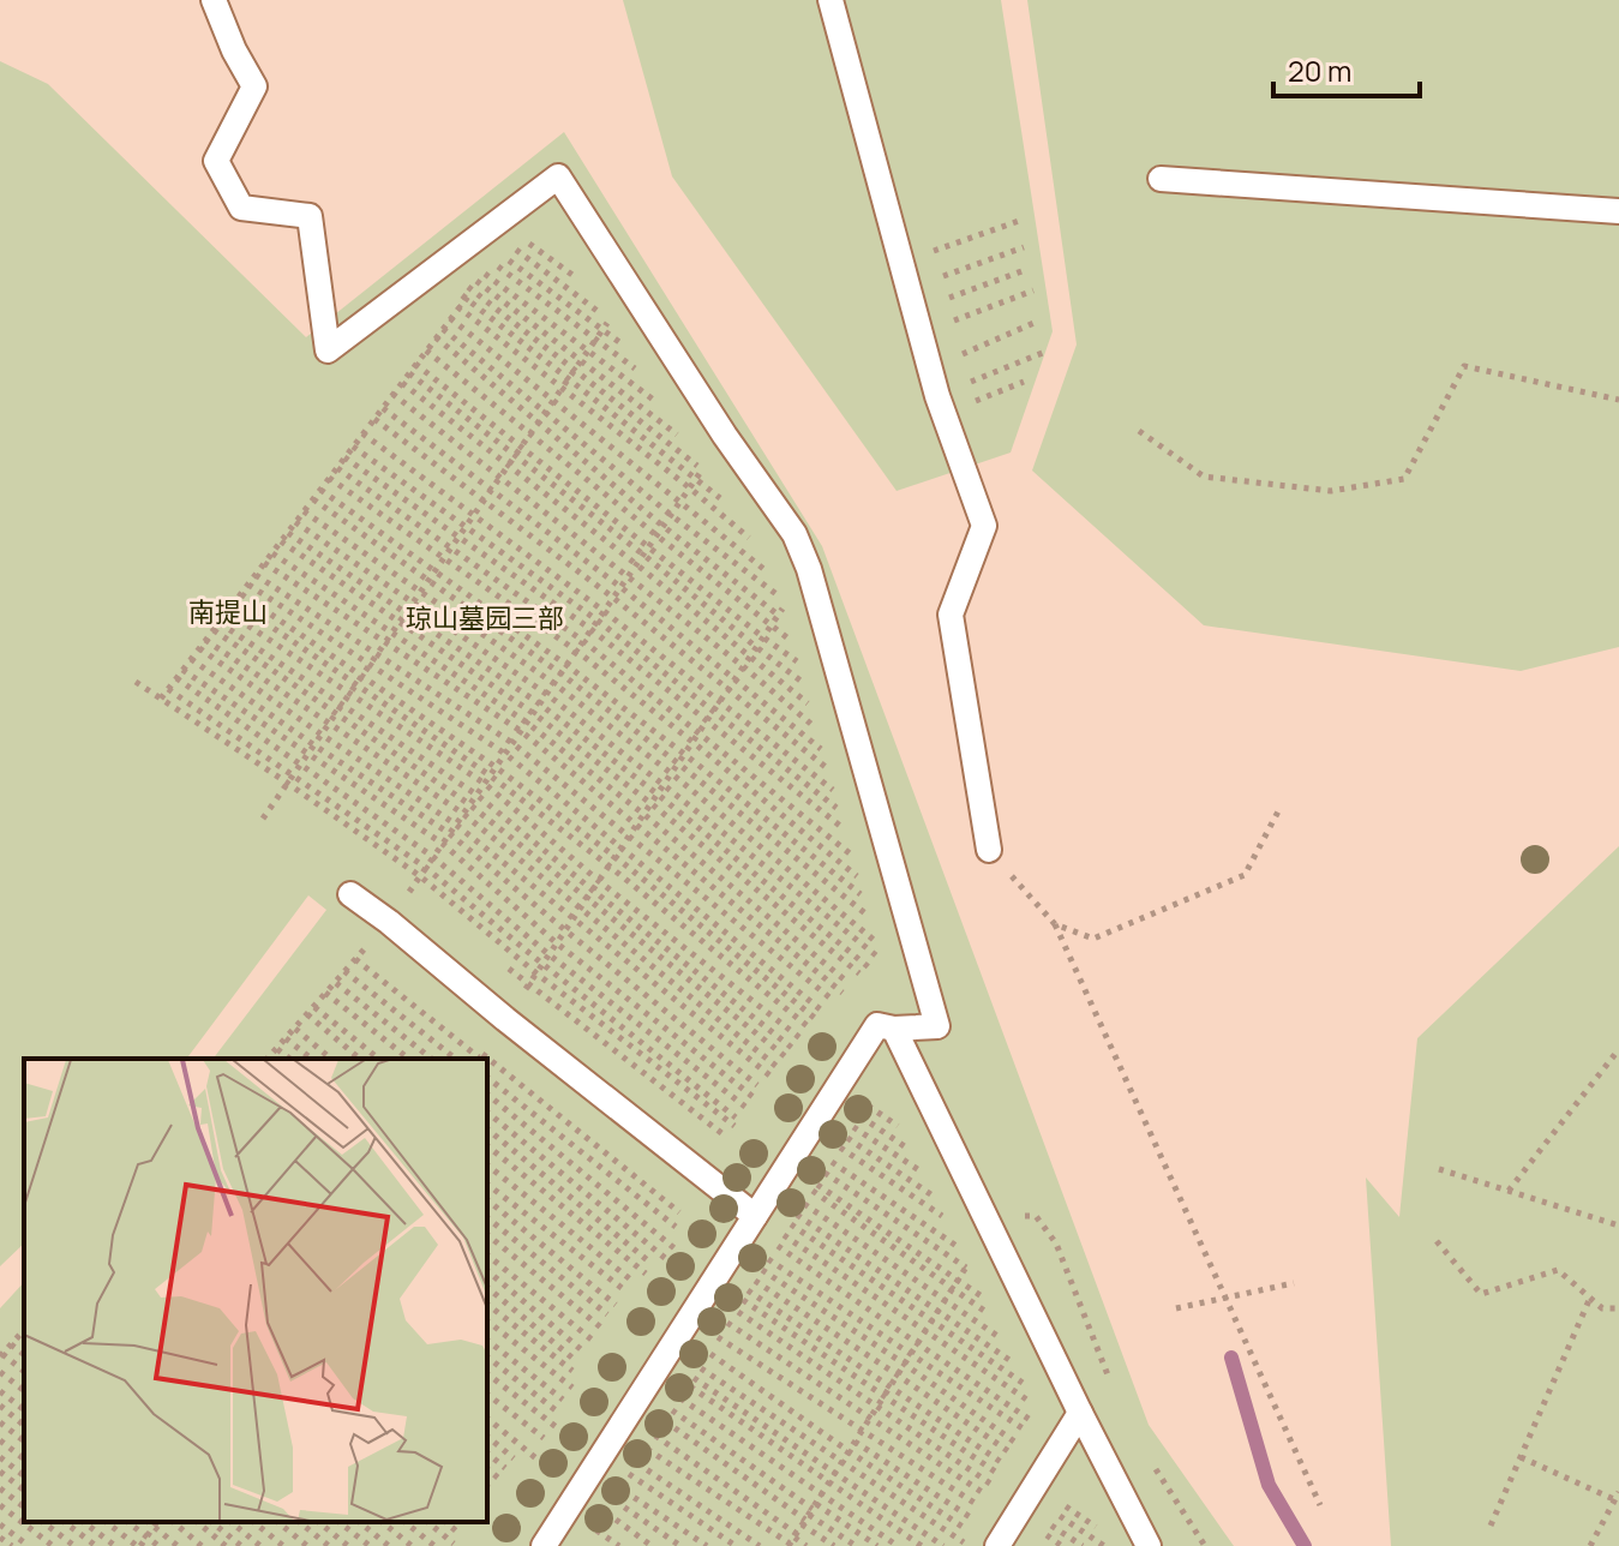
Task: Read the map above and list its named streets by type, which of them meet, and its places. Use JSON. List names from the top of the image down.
{
  "parks": ["南提山", "琼山墓园三部"],
  "scale_bar": "20 m"
}
